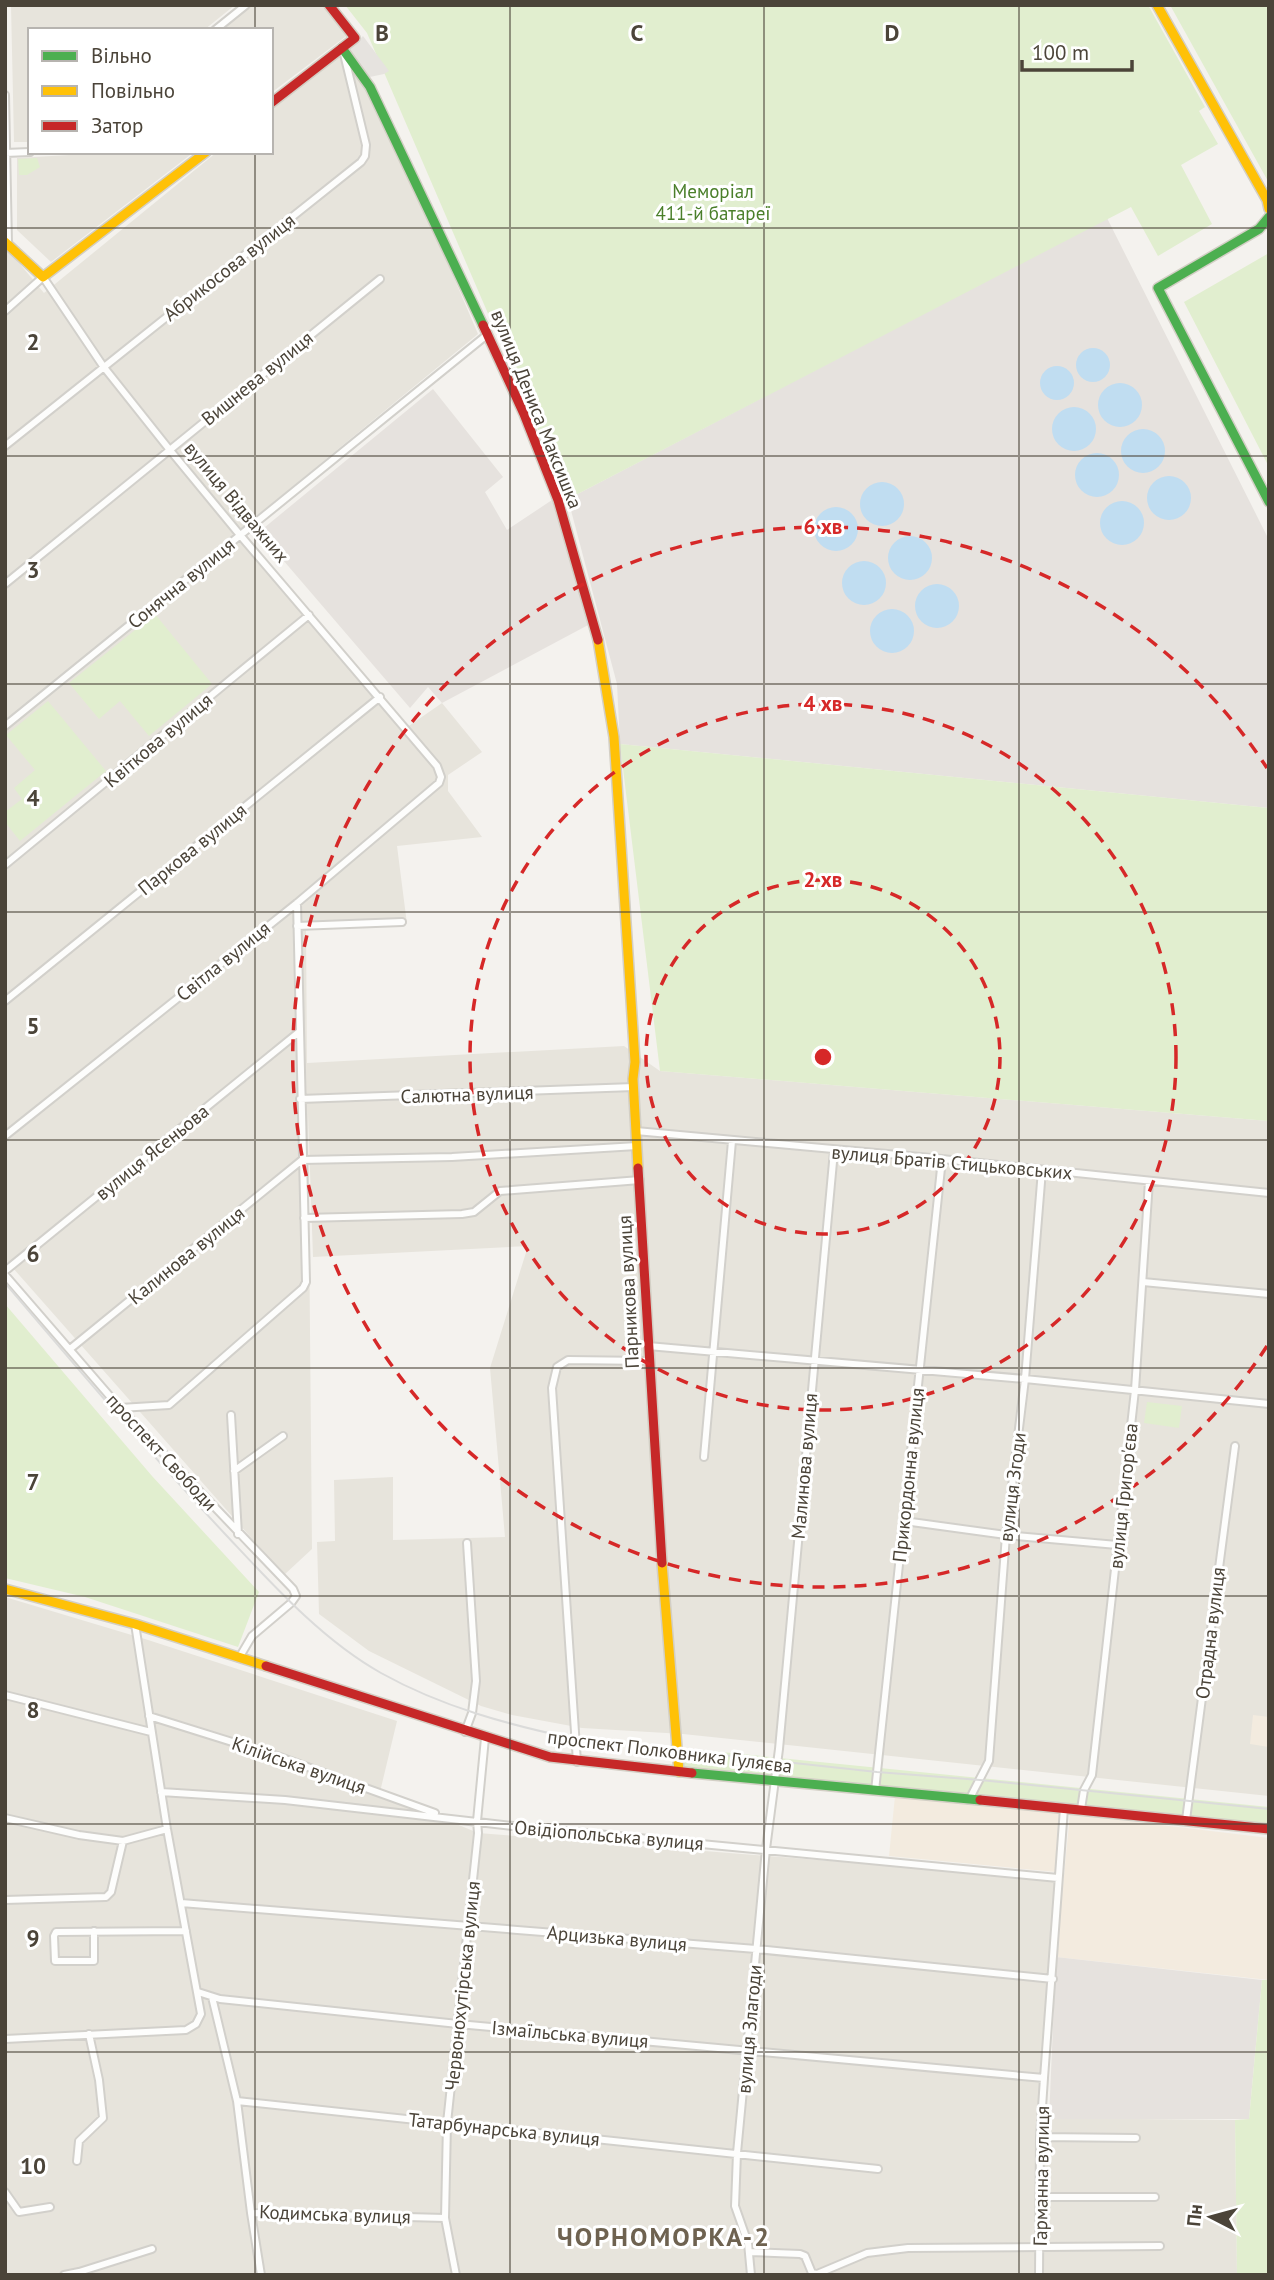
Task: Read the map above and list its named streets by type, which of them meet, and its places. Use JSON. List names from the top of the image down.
{
  "streets": {
    "street": [
      "Абрикосова вулиця",
      "Вишнева вулиця",
      "вулиця Дениса Максишка",
      "вулиця Відважних",
      "Сонячна вулиця",
      "Квіткова вулиця",
      "Паркова вулиця",
      "Світла вулиця",
      "Салютна вулиця",
      "вулиця Ясеньова",
      "вулиця Братів Стицьковських",
      "Калинова вулиця",
      "Парникова вулиця",
      "проспект Свободи",
      "Малинова вулиця",
      "Прикордонна вулиця",
      "вулиця Згоди",
      "вулиця Григор'єва",
      "Отрадна вулиця",
      "проспект Полковника Гуляєва",
      "Кілійська вулиця",
      "Овідіопольська вулиця",
      "Арцизька вулиця",
      "Червонохутірська вулиця",
      "вулиця Злагоди",
      "Ізмаїльська вулиця",
      "Татарбунарська вулиця",
      "Гарманна вулиця",
      "Кодимська вулиця"
    ]
  },
  "crossings": [
    ["Абрикосова вулиця", "вулиця Дениса Максишка"],
    ["Абрикосова вулиця", "вулиця Відважних"],
    ["Вишнева вулиця", "вулиця Відважних"],
    ["вулиця Дениса Максишка", "Сонячна вулиця"],
    ["вулиця Дениса Максишка", "Парникова вулиця"],
    ["вулиця Відважних", "Сонячна вулиця"],
    ["вулиця Відважних", "Квіткова вулиця"],
    ["вулиця Відважних", "Паркова вулиця"],
    ["вулиця Відважних", "Світла вулиця"],
    ["Салютна вулиця", "Парникова вулиця"],
    ["вулиця Ясеньова", "проспект Свободи"],
    ["вулиця Братів Стицьковських", "Парникова вулиця"],
    ["вулиця Братів Стицьковських", "Малинова вулиця"],
    ["вулиця Братів Стицьковських", "Прикордонна вулиця"],
    ["вулиця Братів Стицьковських", "вулиця Згоди"],
    ["вулиця Братів Стицьковських", "вулиця Григор'єва"],
    ["Калинова вулиця", "проспект Свободи"],
    ["Парникова вулиця", "проспект Полковника Гуляєва"],
    ["проспект Свободи", "проспект Полковника Гуляєва"],
    ["Малинова вулиця", "проспект Полковника Гуляєва"],
    ["Малинова вулиця", "вулиця Злагоди"],
    ["Прикордонна вулиця", "проспект Полковника Гуляєва"],
    ["вулиця Згоди", "проспект Полковника Гуляєва"],
    ["вулиця Григор'єва", "проспект Полковника Гуляєва"],
    ["Отрадна вулиця", "проспект Полковника Гуляєва"],
    ["проспект Полковника Гуляєва", "Червонохутірська вулиця"],
    ["проспект Полковника Гуляєва", "вулиця Злагоди"],
    ["Кілійська вулиця", "Овідіопольська вулиця"],
    ["Овідіопольська вулиця", "Червонохутірська вулиця"],
    ["Овідіопольська вулиця", "вулиця Злагоди"],
    ["Арцизька вулиця", "Червонохутірська вулиця"],
    ["Арцизька вулиця", "вулиця Злагоди"],
    ["Червонохутірська вулиця", "Ізмаїльська вулиця"],
    ["Червонохутірська вулиця", "Татарбунарська вулиця"],
    ["Червонохутірська вулиця", "Кодимська вулиця"],
    ["вулиця Злагоди", "Ізмаїльська вулиця"],
    ["вулиця Злагоди", "Татарбунарська вулиця"],
    ["Ізмаїльська вулиця", "Гарманна вулиця"],
    ["Татарбунарська вулиця", "Кодимська вулиця"]
  ],
  "districts": ["ЧОРНОМОРКА-2"],
  "parks": ["Меморіал 411-й батареї"],
  "legend": ["Вільно", "Повільно", "Затор"],
  "scale_bar": "100 m",
  "north": "left",
  "grid": {
    "columns": ["B", "C", "D"],
    "rows": [
      "2",
      "3",
      "4",
      "5",
      "6",
      "7",
      "8",
      "9",
      "10"
    ]
  },
  "rings": ["6 хв", "4 хв", "2 хв"]
}
